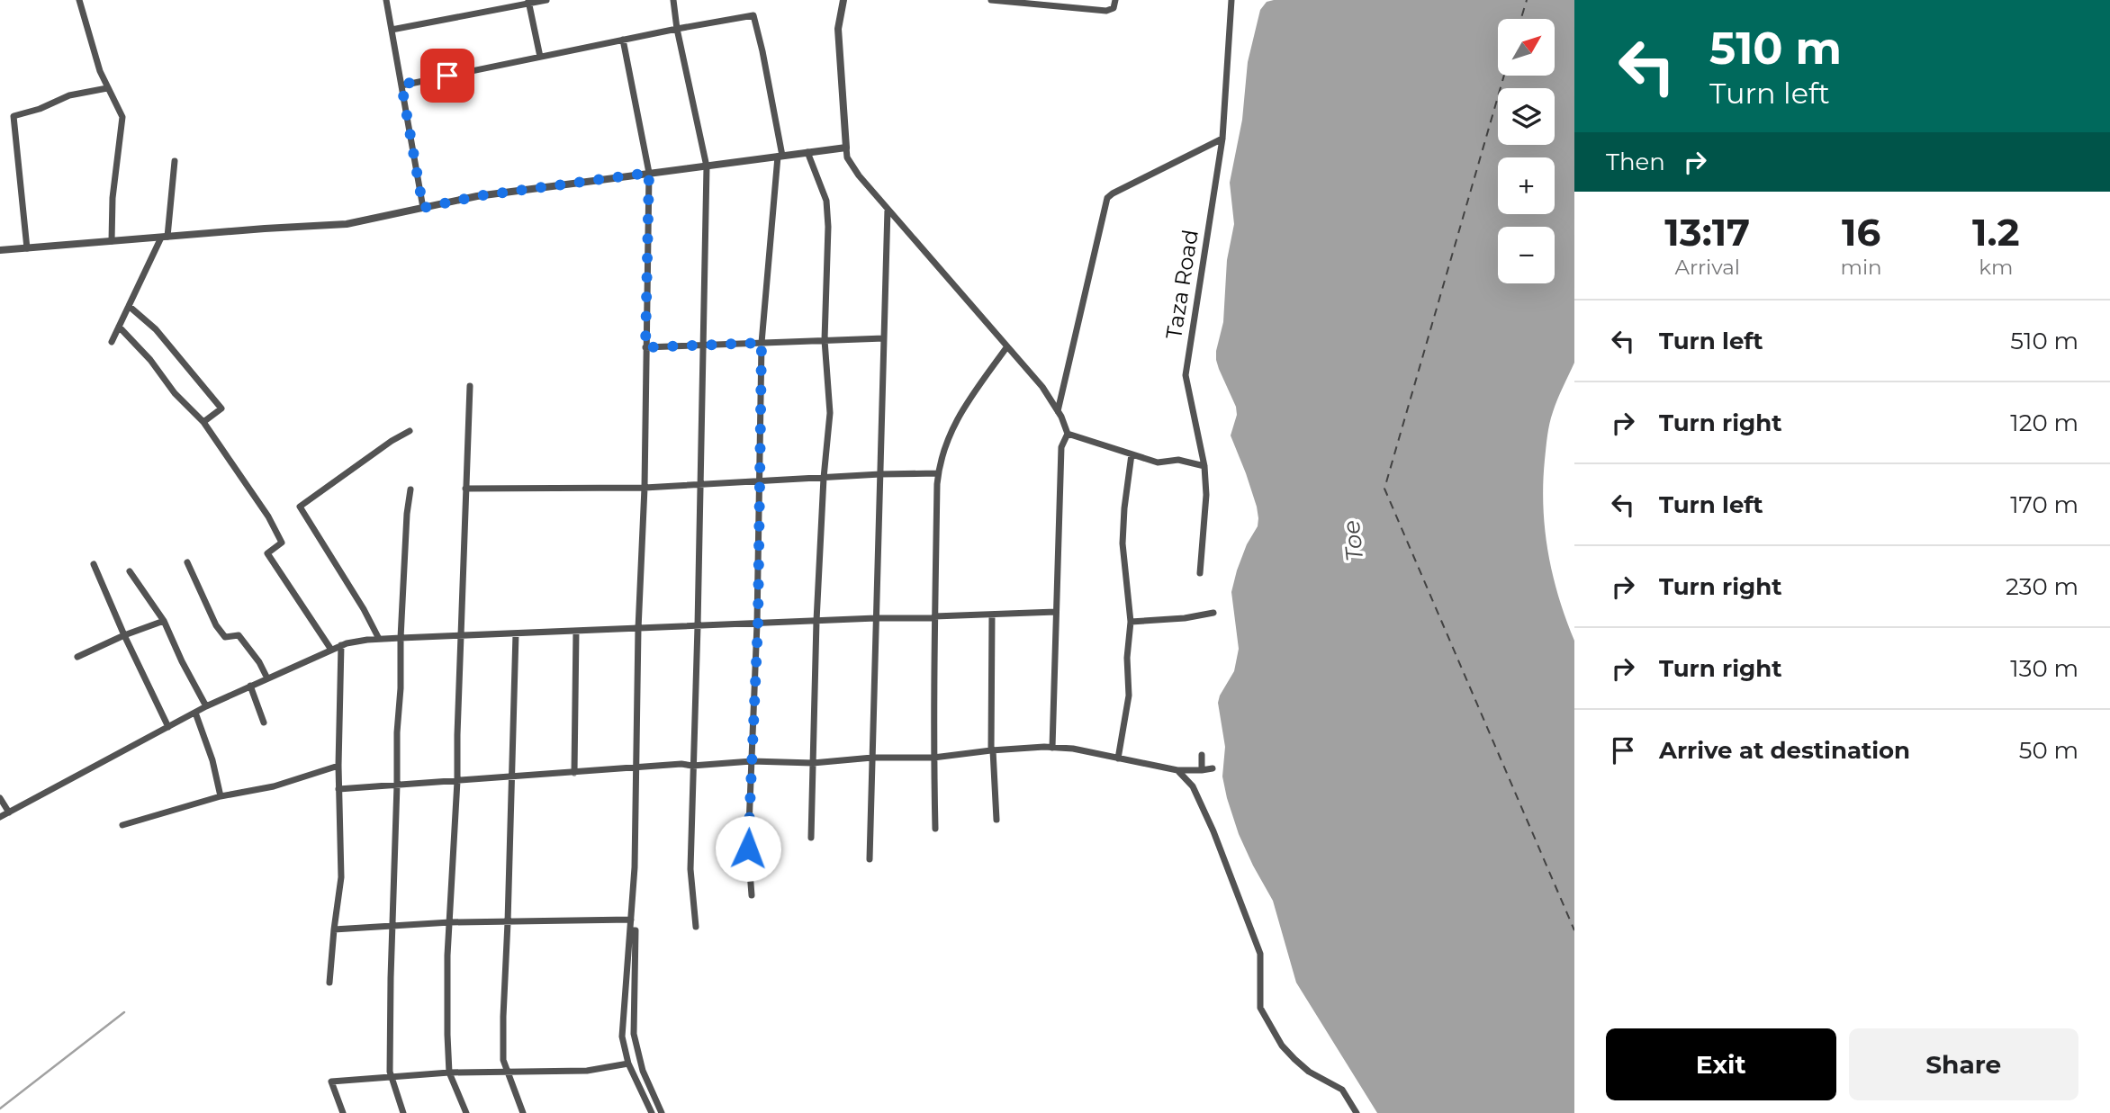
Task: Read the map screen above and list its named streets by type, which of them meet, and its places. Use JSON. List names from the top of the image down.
{
  "streets": {
    "street": ["Taza Road"]
  },
  "water": ["Toe"],
  "north": "top right",
  "page": {
    "turn": ["510 m", "Turn left"],
    "map_buttons": ["+", "−"],
    "then": "Then",
    "eta": [
      "13:17",
      "Arrival",
      "16",
      "min",
      "1.2",
      "km"
    ],
    "list": [
      {
        "name": "Turn left",
        "value": "510 m"
      },
      {
        "name": "Turn right",
        "value": "120 m"
      },
      {
        "name": "Turn left",
        "value": "170 m"
      },
      {
        "name": "Turn right",
        "value": "230 m"
      },
      {
        "name": "Turn right",
        "value": "130 m"
      },
      {
        "name": "Arrive at destination",
        "value": "50 m"
      }
    ],
    "buttons": ["Exit", "Share"]
  }
}
